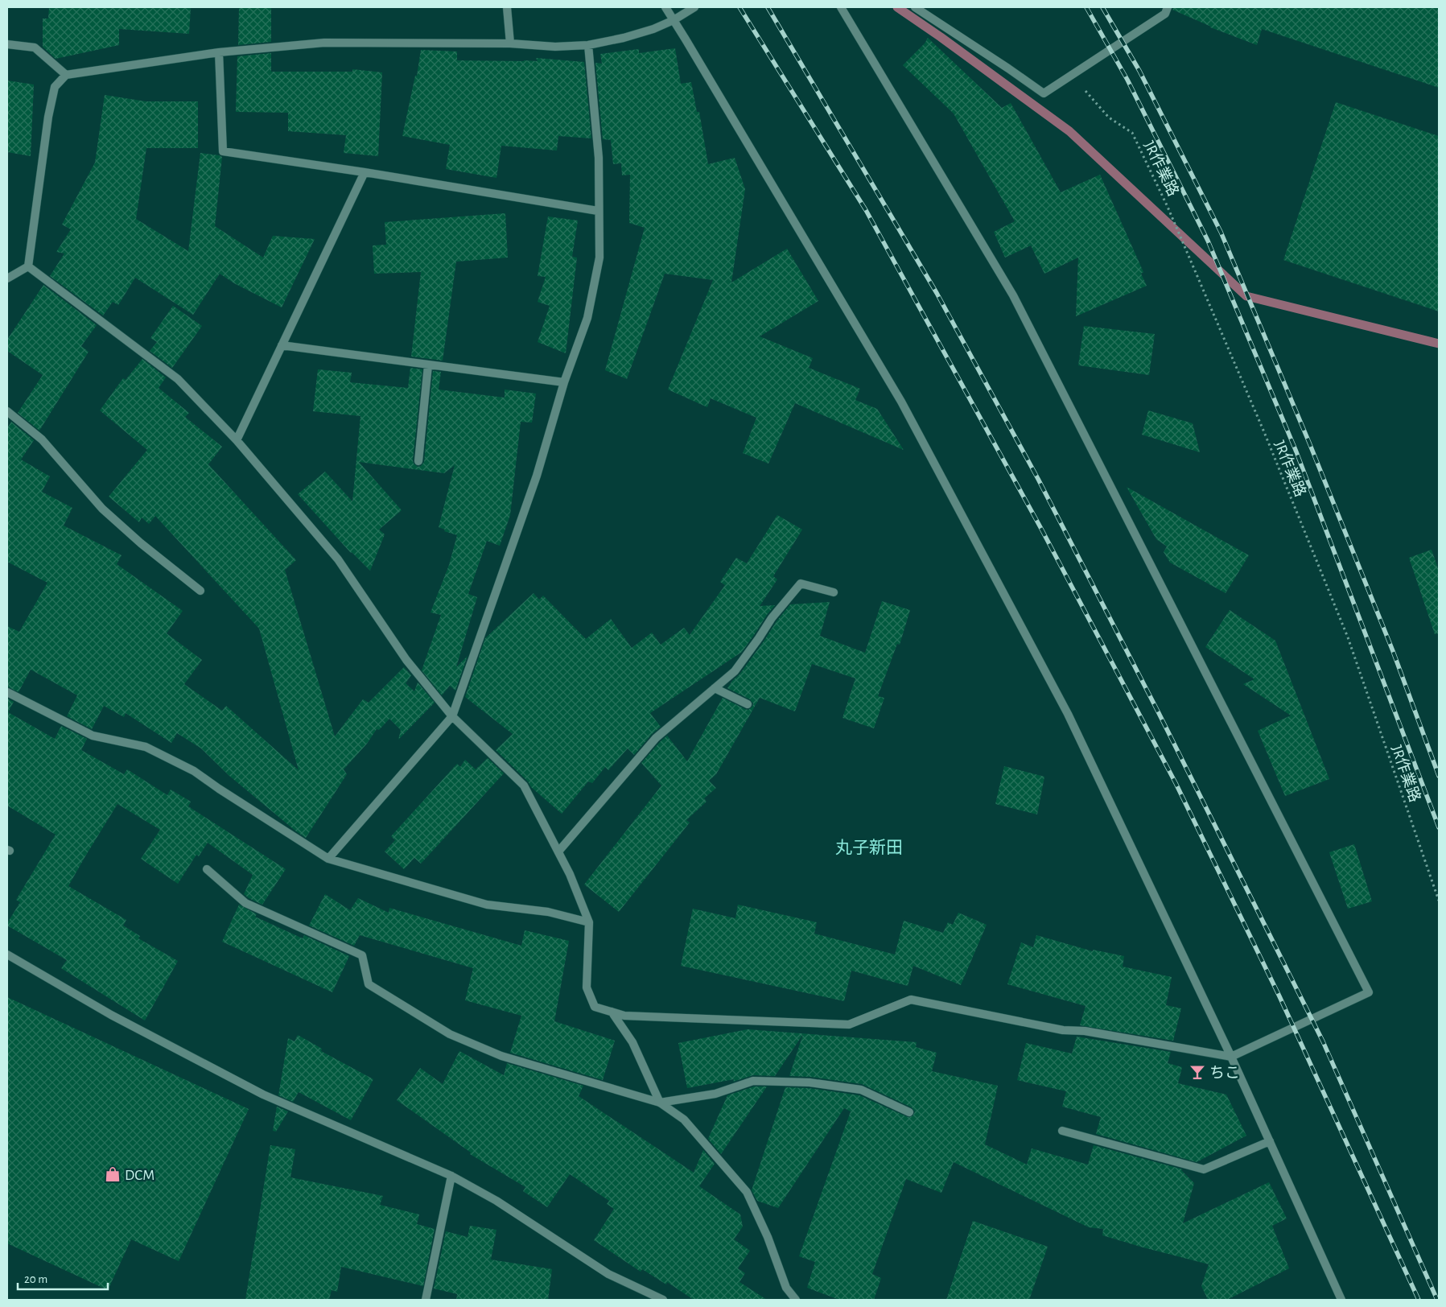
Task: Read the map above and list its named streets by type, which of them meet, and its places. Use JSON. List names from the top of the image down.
{
  "streets": {
    "path": ["JR作業路"]
  },
  "districts": ["丸子新田"],
  "places": {
    "bar": ["ちこ"],
    "shop": ["DCM"]
  },
  "scale_bar": "20 m"
}
